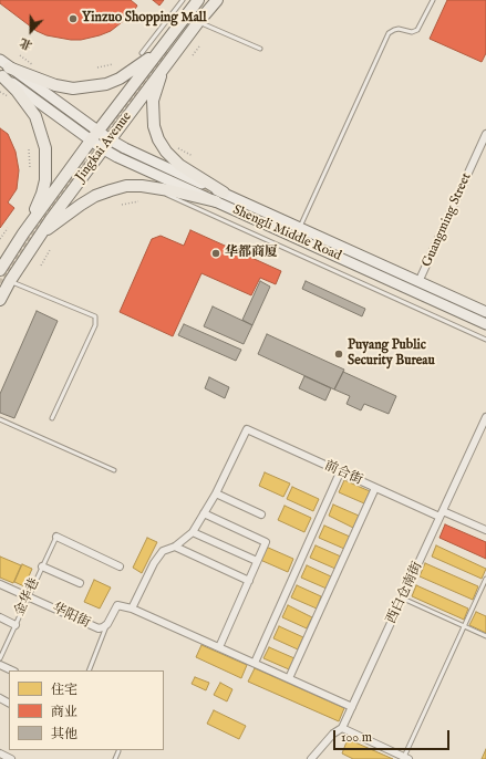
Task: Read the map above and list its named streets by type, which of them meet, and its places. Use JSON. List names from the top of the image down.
{
  "streets": {
    "main road": ["Jingkai Avenue", "Shengli Middle Road"],
    "street": [
      "Guangming Street",
      "前合街",
      "西白仓南街",
      "华阳街"
    ],
    "lane": ["金华巷"]
  },
  "crossings": [
    ["Jingkai Avenue", "Shengli Middle Road"],
    ["Guangming Street", "Shengli Middle Road"],
    ["前合街", "西白仓南街"],
    ["金华巷", "华阳街"]
  ],
  "places": ["Yinzuo Shopping Mall", "华都商厦", "Puyang Public Security Bureau"],
  "legend": ["住宅", "商业", "其他"],
  "scale_bar": "100 m",
  "north": "bottom"
}
